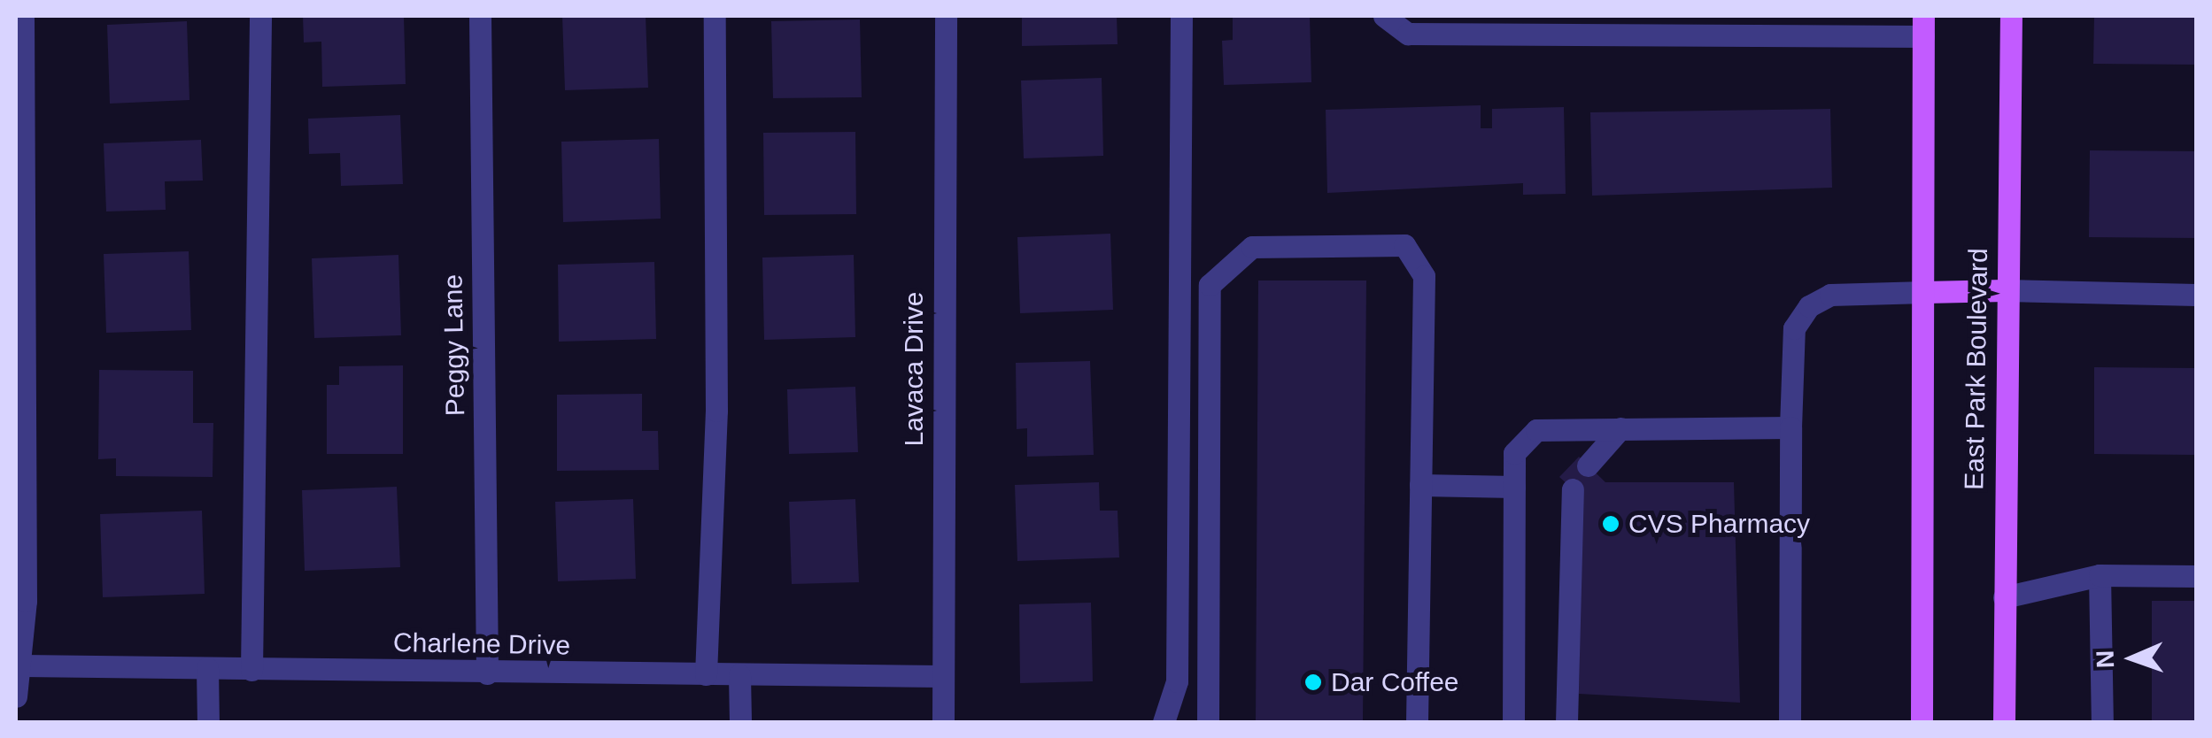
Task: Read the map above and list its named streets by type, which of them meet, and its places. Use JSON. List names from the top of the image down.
{
  "streets": {
    "main road": ["East Park Boulevard"],
    "street": ["Peggy Lane", "Lavaca Drive", "Charlene Drive"]
  },
  "crossings": [
    ["Peggy Lane", "Charlene Drive"],
    ["Lavaca Drive", "Charlene Drive"]
  ],
  "places": ["CVS Pharmacy", "Dar Coffee"],
  "north": "left"
}
